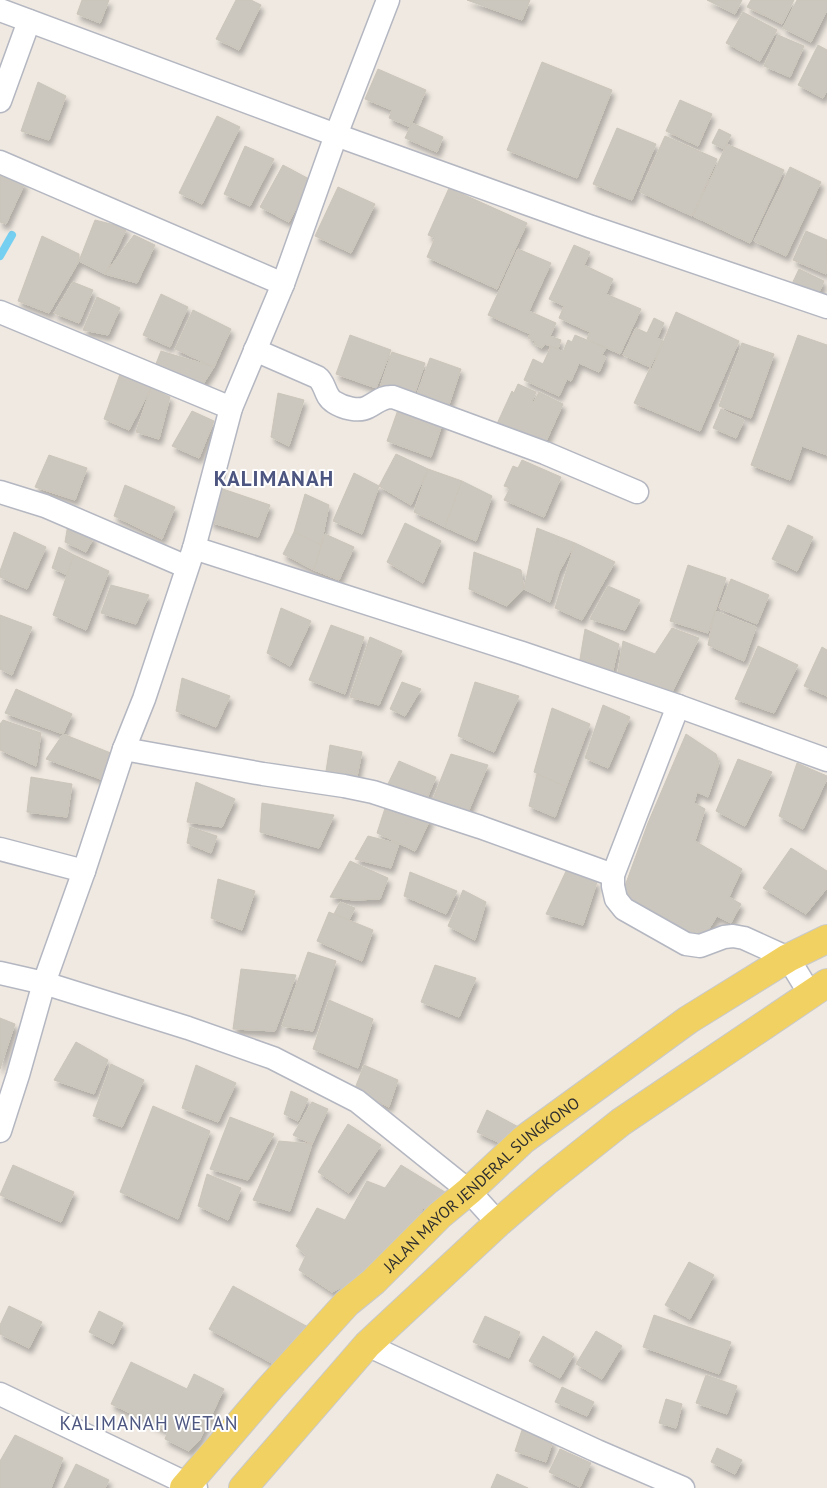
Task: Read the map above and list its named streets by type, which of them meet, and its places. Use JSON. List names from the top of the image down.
{
  "streets": {
    "main road": ["JALAN MAYOR JENDERAL SUNGKONO"]
  },
  "districts": ["KALIMANAH", "KALIMANAH WETAN"]
}
